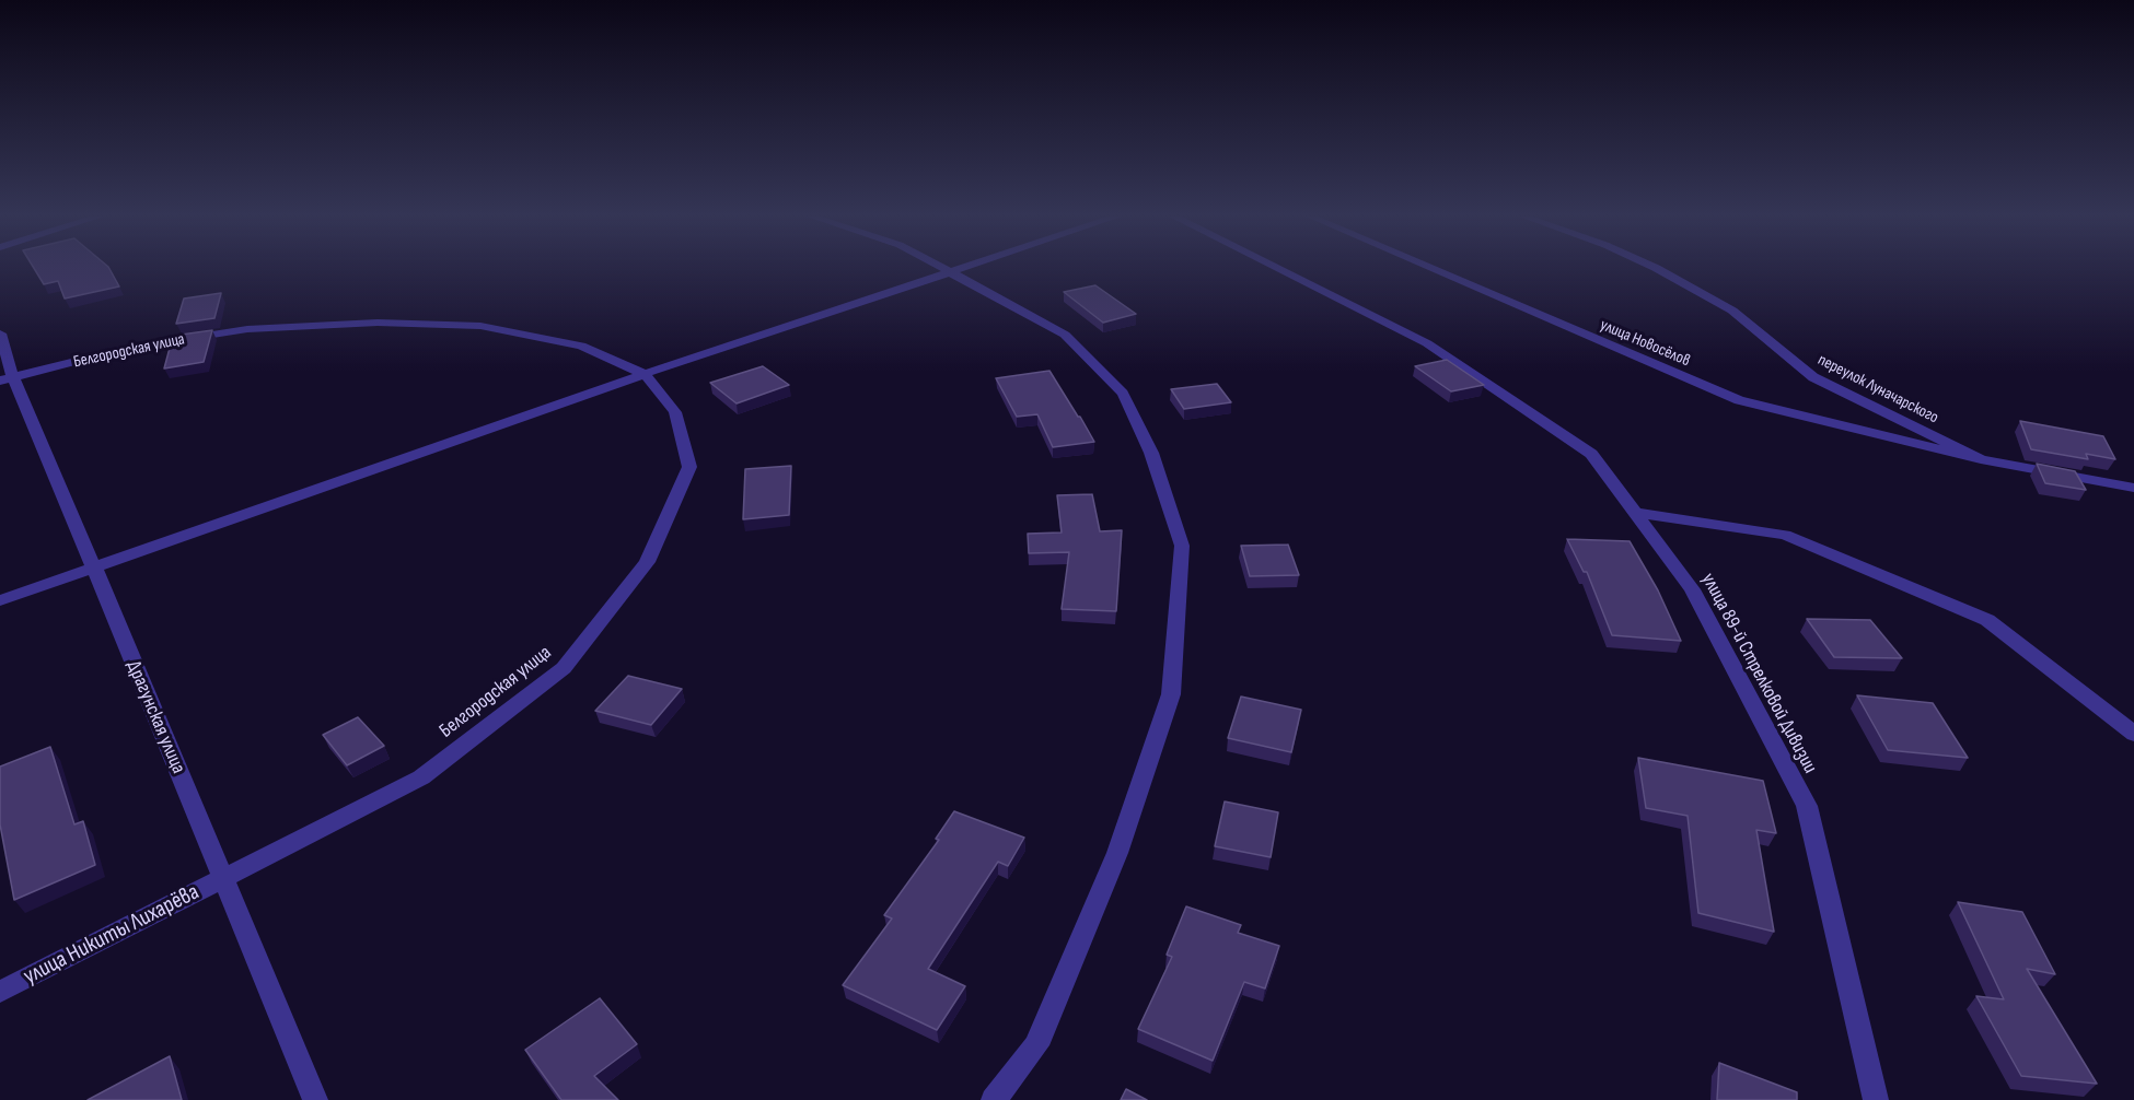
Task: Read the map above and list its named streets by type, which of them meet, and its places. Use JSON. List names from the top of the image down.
{
  "streets": {
    "street": [
      "улица Новосёлов",
      "Белгородская улица",
      "переулок Луначарского",
      "улица 89-й Стрелковой Дивизии",
      "Драгунская улица",
      "улица Никиты Лихарёва"
    ]
  },
  "crossings": [
    ["улица Новосёлов", "переулок Луначарского"],
    ["Белгородская улица", "Драгунская улица"],
    ["Белгородская улица", "улица Никиты Лихарёва"],
    ["Драгунская улица", "улица Никиты Лихарёва"]
  ]
}
